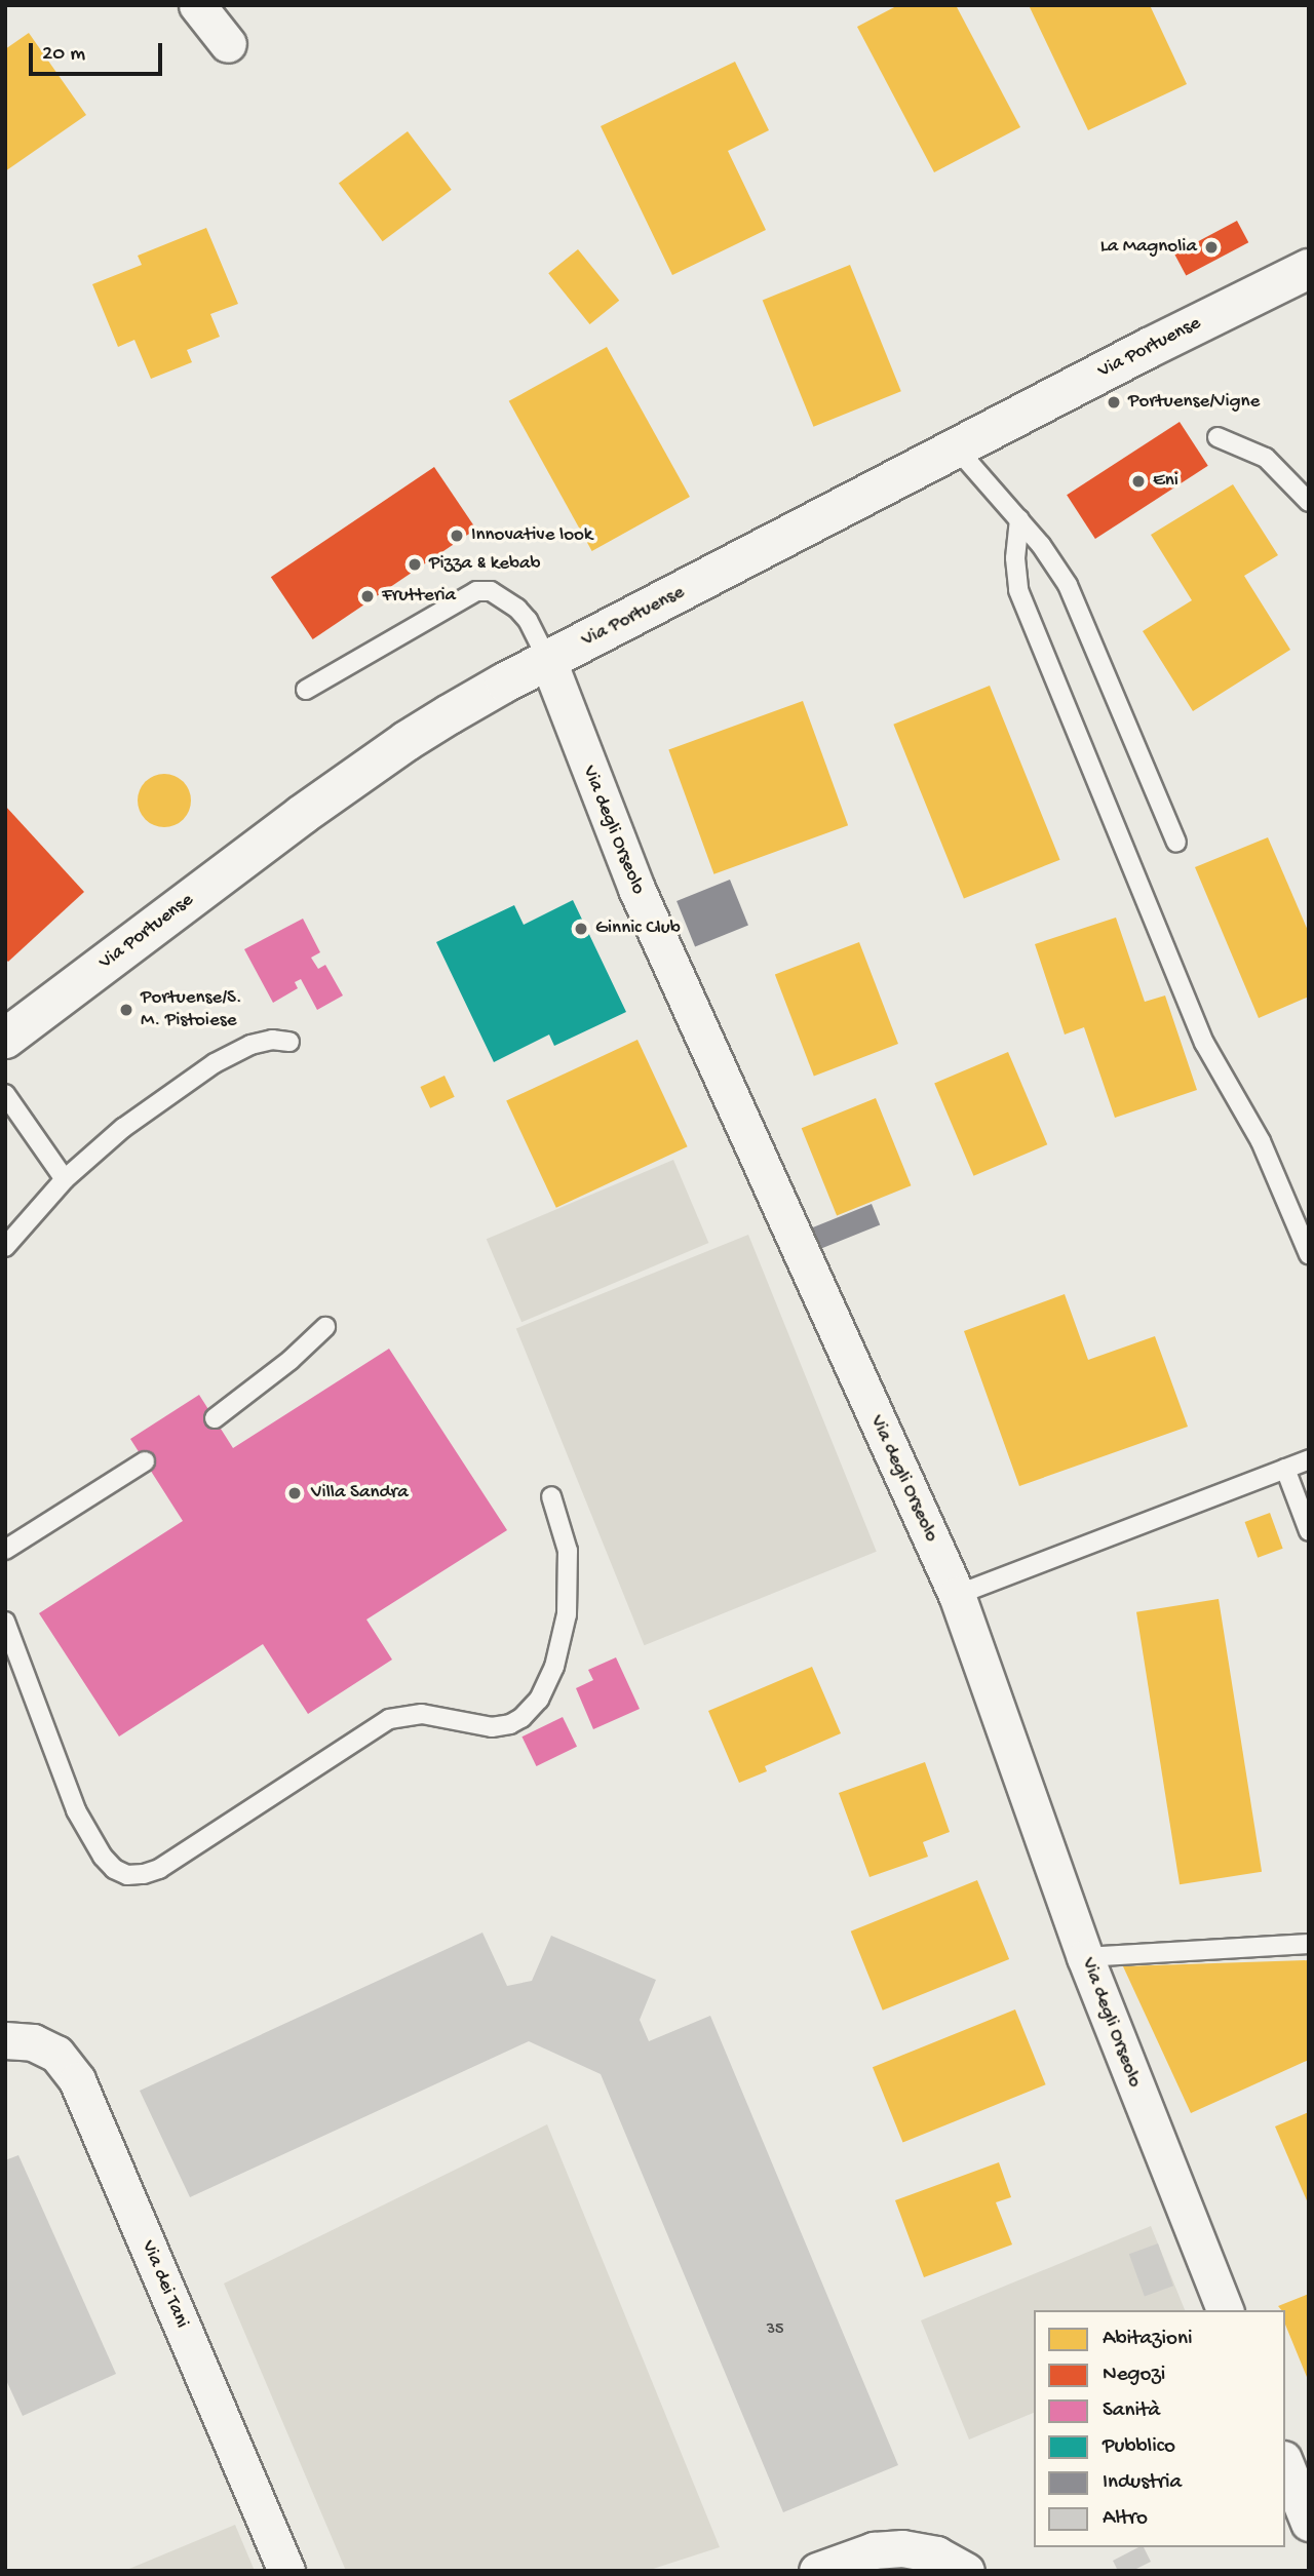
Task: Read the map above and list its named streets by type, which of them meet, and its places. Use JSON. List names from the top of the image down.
{
  "streets": {
    "main road": ["Via Portuense"],
    "street": ["Via degli Orseolo", "Via dei Tani"]
  },
  "crossings": [
    ["Via Portuense", "Via degli Orseolo"]
  ],
  "places": [
    "La Magnolia",
    "Portuense/Vigne",
    "Eni",
    "Innovative look",
    "Pizza & kebab",
    "Frutteria",
    "Ginnic Club",
    "Portuense/S. M. Pistoiese",
    "Villa Sandra"
  ],
  "house_numbers": ["35"],
  "legend": [
    "Abitazioni",
    "Negozi",
    "Sanità",
    "Pubblico",
    "Industria",
    "Altro"
  ],
  "scale_bar": "20 m"
}
